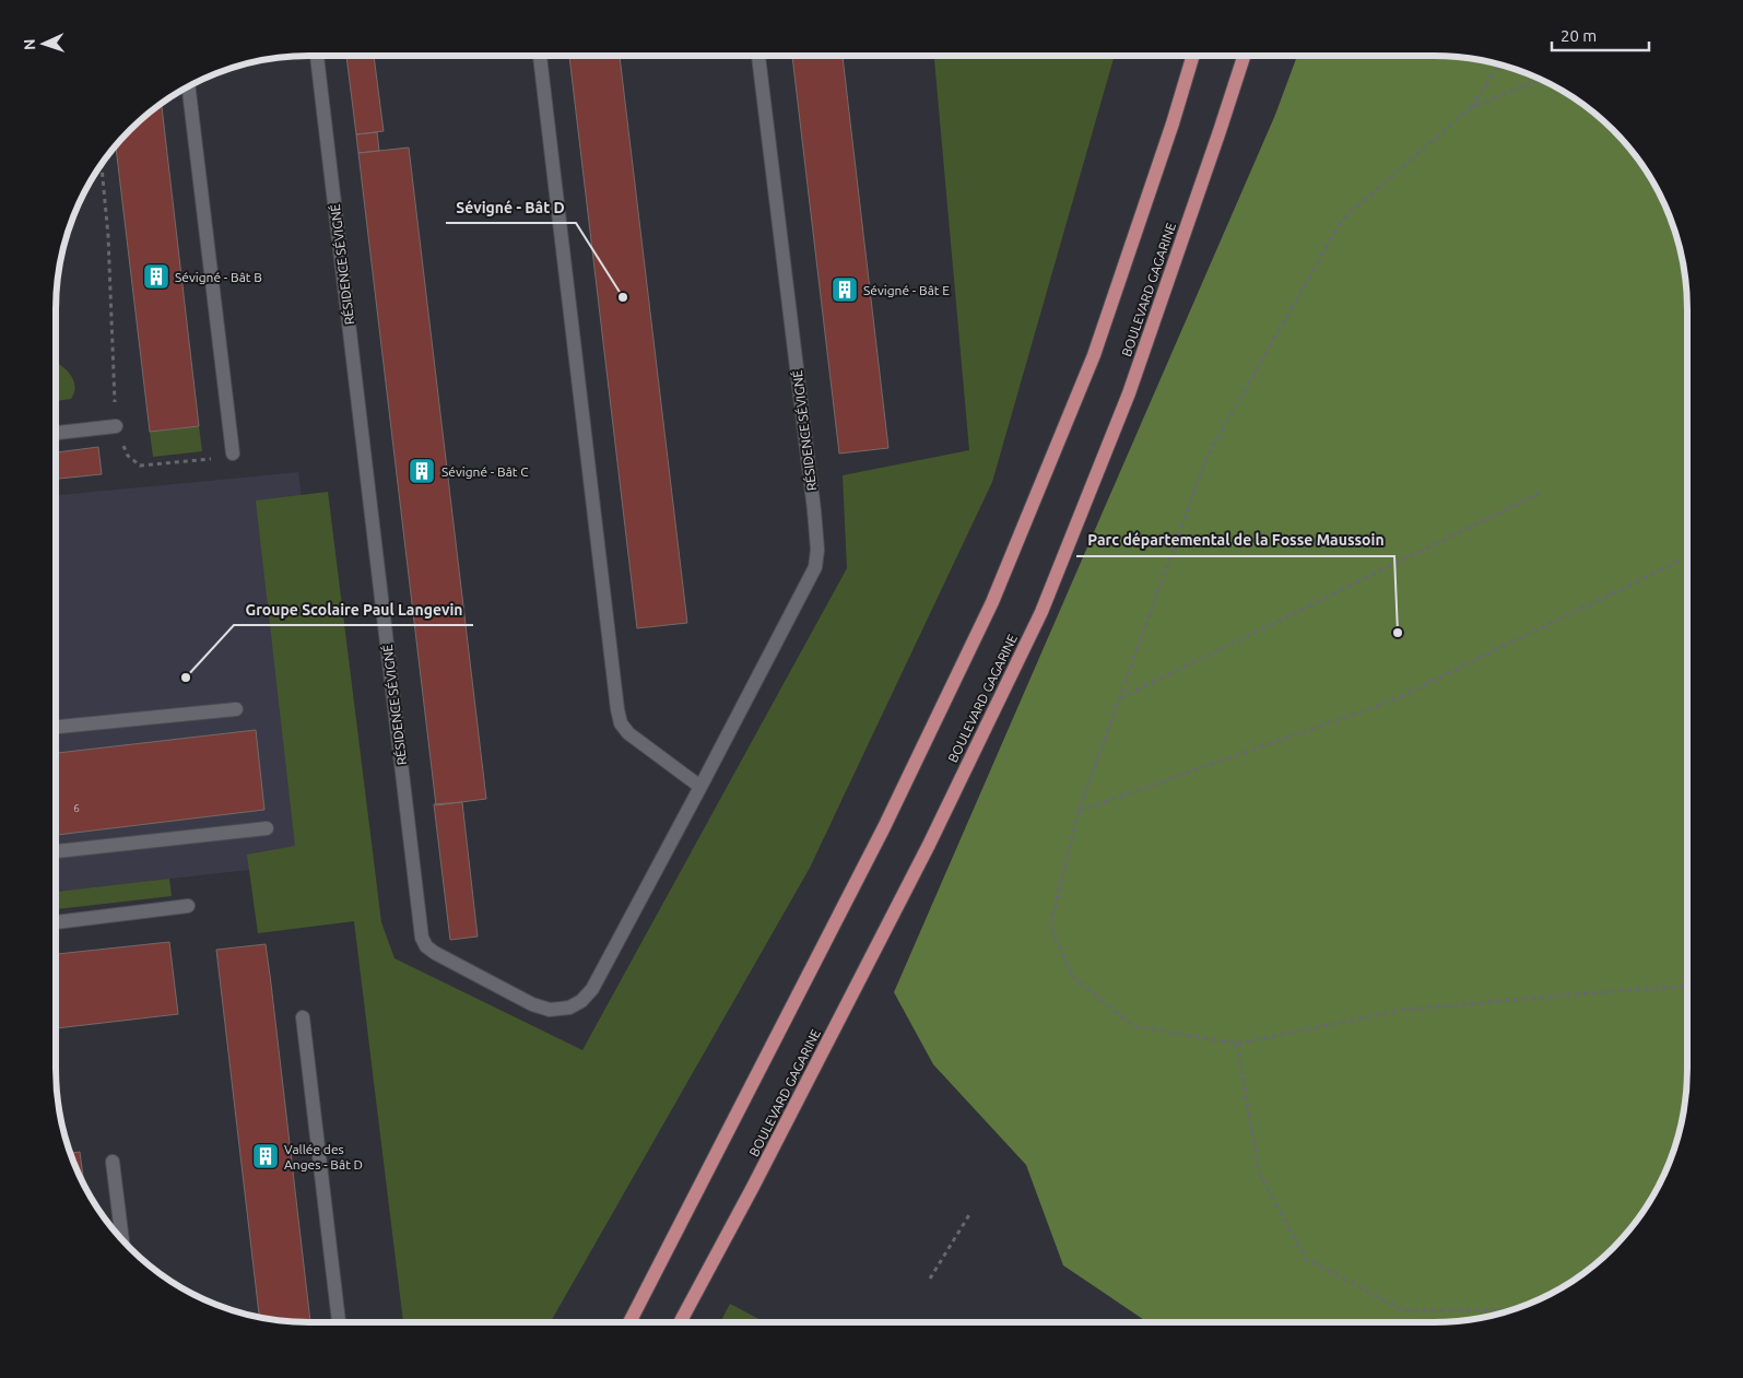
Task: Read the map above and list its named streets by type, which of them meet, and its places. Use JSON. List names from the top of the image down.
{
  "streets": {
    "main road": ["BOULEVARD GAGARINE"],
    "street": ["RÉSIDENCE SÉVIGNÉ"]
  },
  "places": {
    "building": [
      "Sévigné - Bât B",
      "Sévigné - Bât E",
      "Sévigné - Bât C",
      "Vallée des Anges - Bât D"
    ],
    "other": ["Sévigné - Bât D", "Parc départemental de la Fosse Maussoin", "Groupe Scolaire Paul Langevin"]
  },
  "house_numbers": ["6"],
  "scale_bar": "20 m",
  "north": "left"
}
